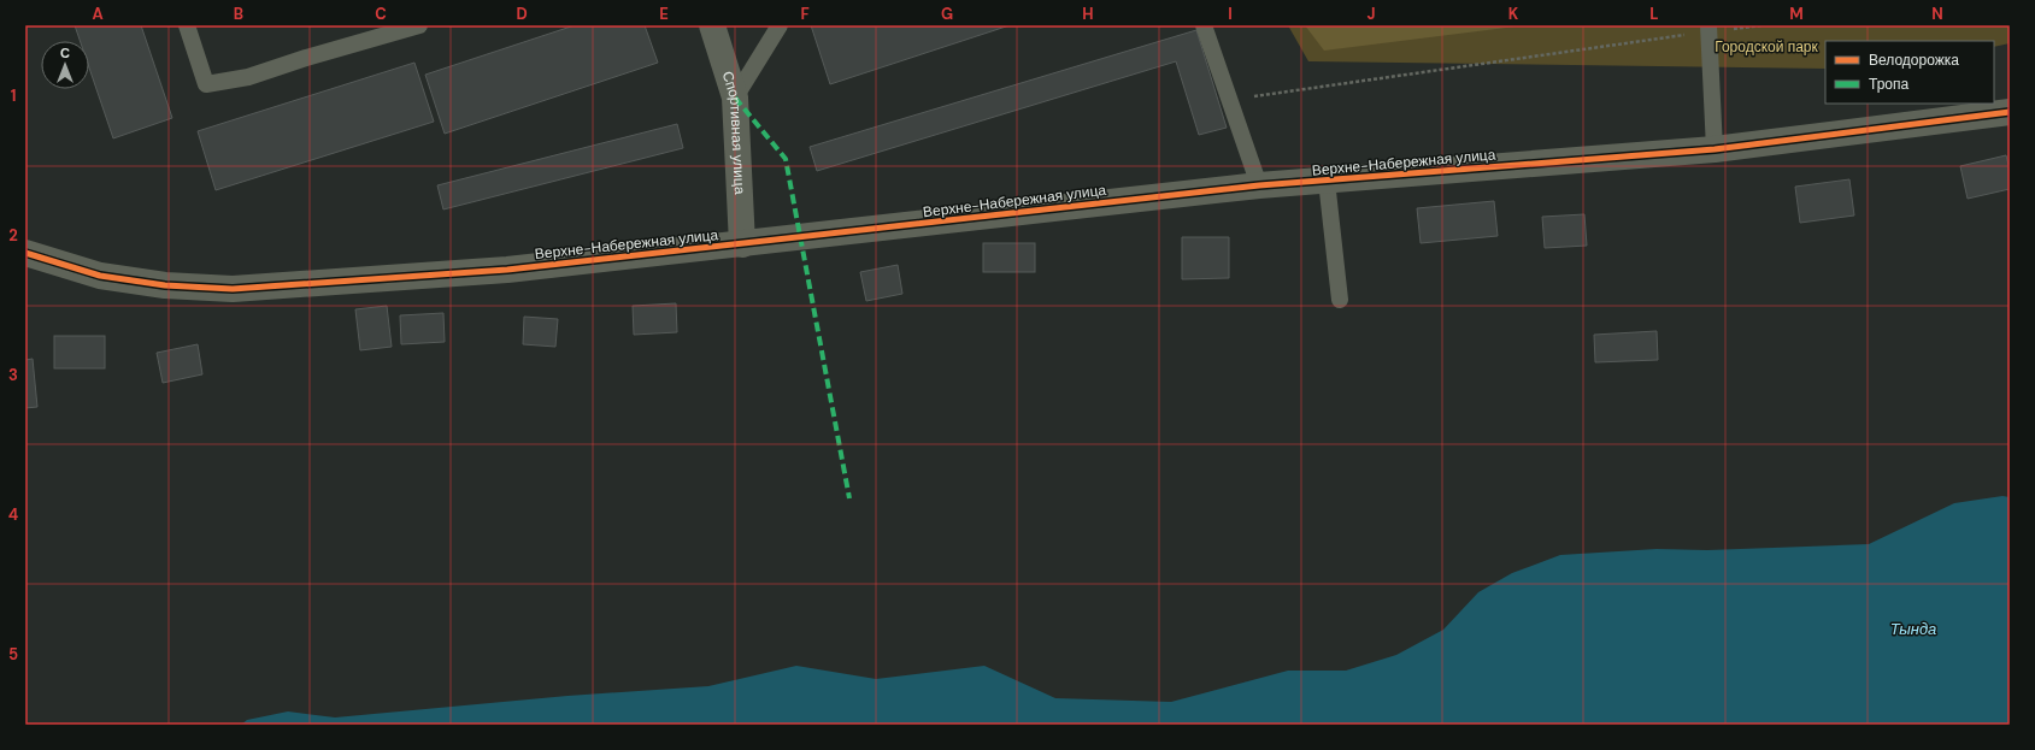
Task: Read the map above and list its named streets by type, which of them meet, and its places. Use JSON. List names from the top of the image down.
{
  "streets": {
    "street": ["Спортивная улица", "Верхне-Набережная улица"]
  },
  "crossings": [
    ["Спортивная улица", "Верхне-Набережная улица"]
  ],
  "water": ["Тында"],
  "parks": ["Городской парк"],
  "legend": ["Велодорожка", "Тропа"],
  "north": "top",
  "grid": {
    "columns": [
      "A",
      "B",
      "C",
      "D",
      "E",
      "F",
      "G",
      "H",
      "I",
      "J",
      "K",
      "L",
      "M",
      "N"
    ],
    "rows": [
      "1",
      "2",
      "3",
      "4",
      "5"
    ]
  }
}
